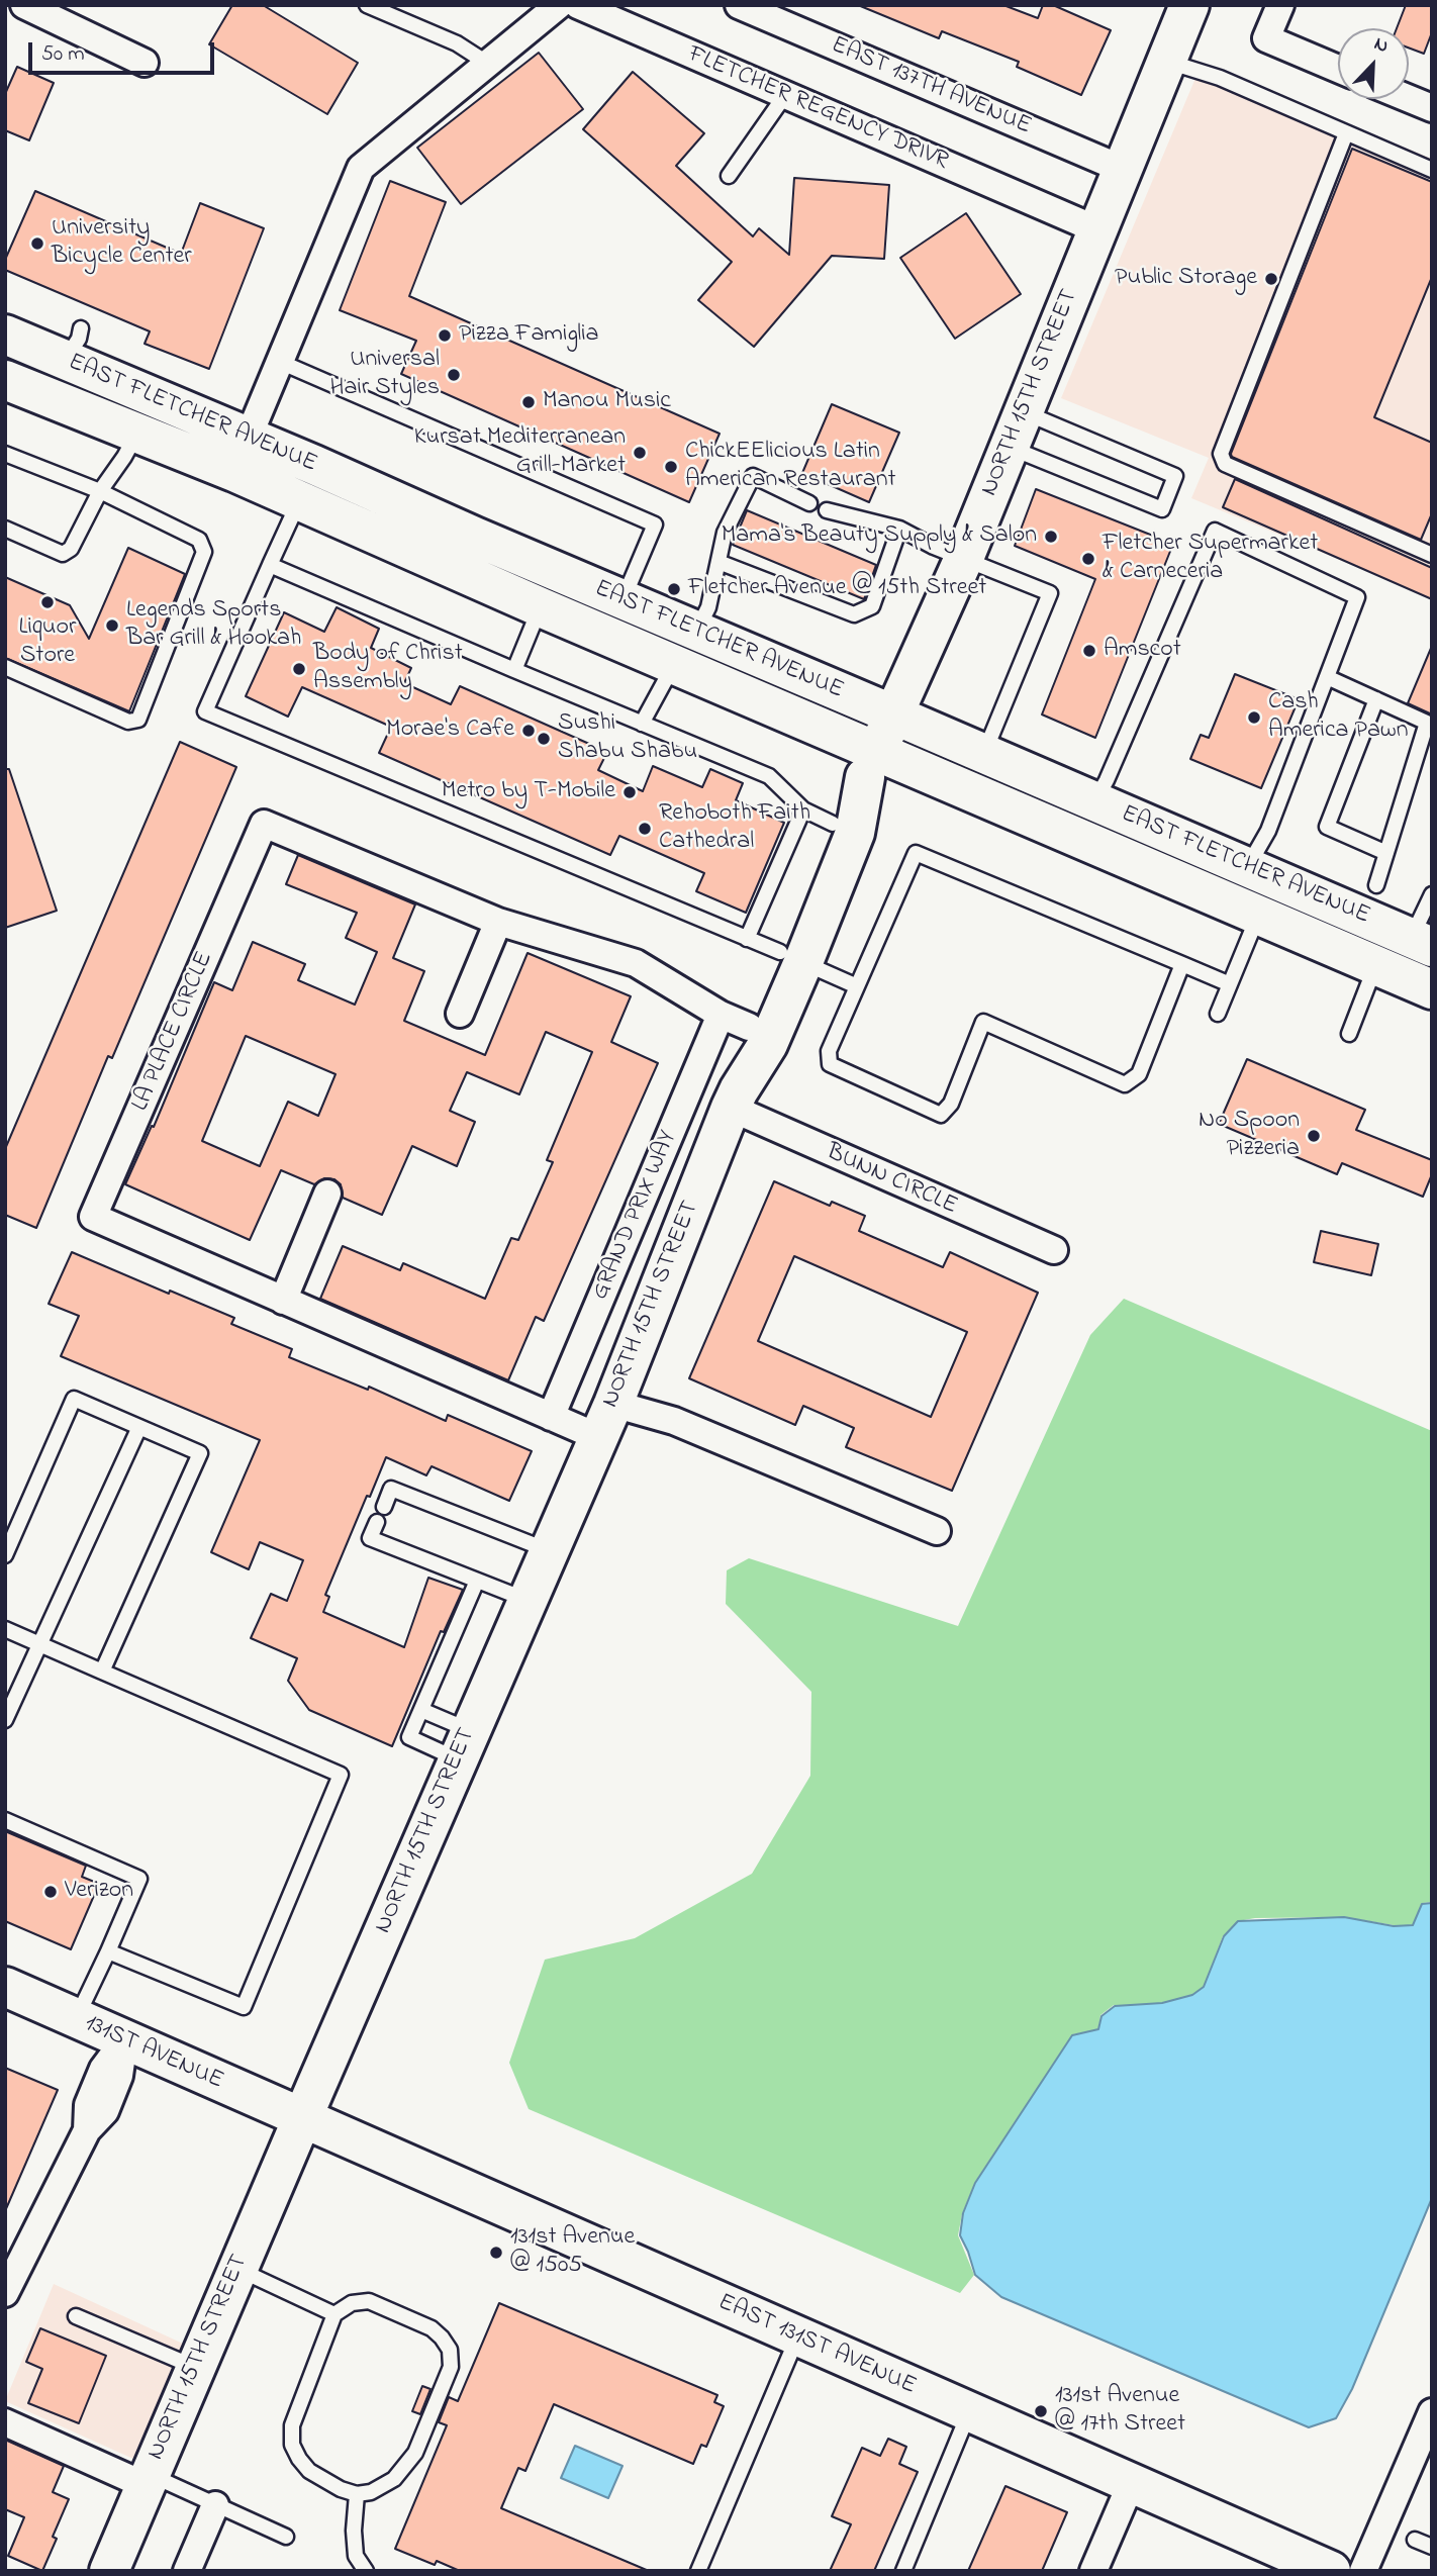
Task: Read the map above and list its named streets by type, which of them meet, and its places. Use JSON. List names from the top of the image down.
{
  "streets": {
    "street": [
      "EAST 137TH AVENUE",
      "FLETCHER REGENCY DRIVR",
      "NORTH 15TH STREET",
      "EAST FLETCHER AVENUE",
      "LA PLACE CIRCLE",
      "BUNN CIRCLE",
      "GRAND PRIX WAY",
      "131ST AVENUE",
      "EAST 131ST AVENUE"
    ]
  },
  "crossings": [
    ["EAST 137TH AVENUE", "NORTH 15TH STREET"],
    ["FLETCHER REGENCY DRIVR", "NORTH 15TH STREET"],
    ["NORTH 15TH STREET", "EAST FLETCHER AVENUE"],
    ["NORTH 15TH STREET", "LA PLACE CIRCLE"],
    ["NORTH 15TH STREET", "BUNN CIRCLE"],
    ["NORTH 15TH STREET", "GRAND PRIX WAY"],
    ["NORTH 15TH STREET", "131ST AVENUE"],
    ["NORTH 15TH STREET", "EAST 131ST AVENUE"],
    ["LA PLACE CIRCLE", "GRAND PRIX WAY"],
    ["131ST AVENUE", "EAST 131ST AVENUE"]
  ],
  "places": [
    "University Bicycle Center",
    "Public Storage",
    "Pizza Famiglia",
    "Universal Hair Styles",
    "Manou Music",
    "Kursat Mediterranean Grill-Market",
    "ChickEElicious Latin American Restaurant",
    "Mama's Beauty Supply & Salon",
    "Fletcher Supermarket & Carneceria",
    "Fletcher Avenue @ 15th Street",
    "Liquor Store",
    "Legends Sports Bar Grill & Hookah",
    "Amscot",
    "Body of Christ Assembly",
    "Cash America Pawn",
    "Morae's Cafe",
    "Sushi Shabu Shabu",
    "Metro by T-Mobile",
    "Rehoboth Faith Cathedral",
    "No Spoon Pizzeria",
    "Verizon",
    "131st Avenue @ 1505",
    "131st Avenue @ 17th Street"
  ],
  "scale_bar": "50 m",
  "north": "top right"
}
